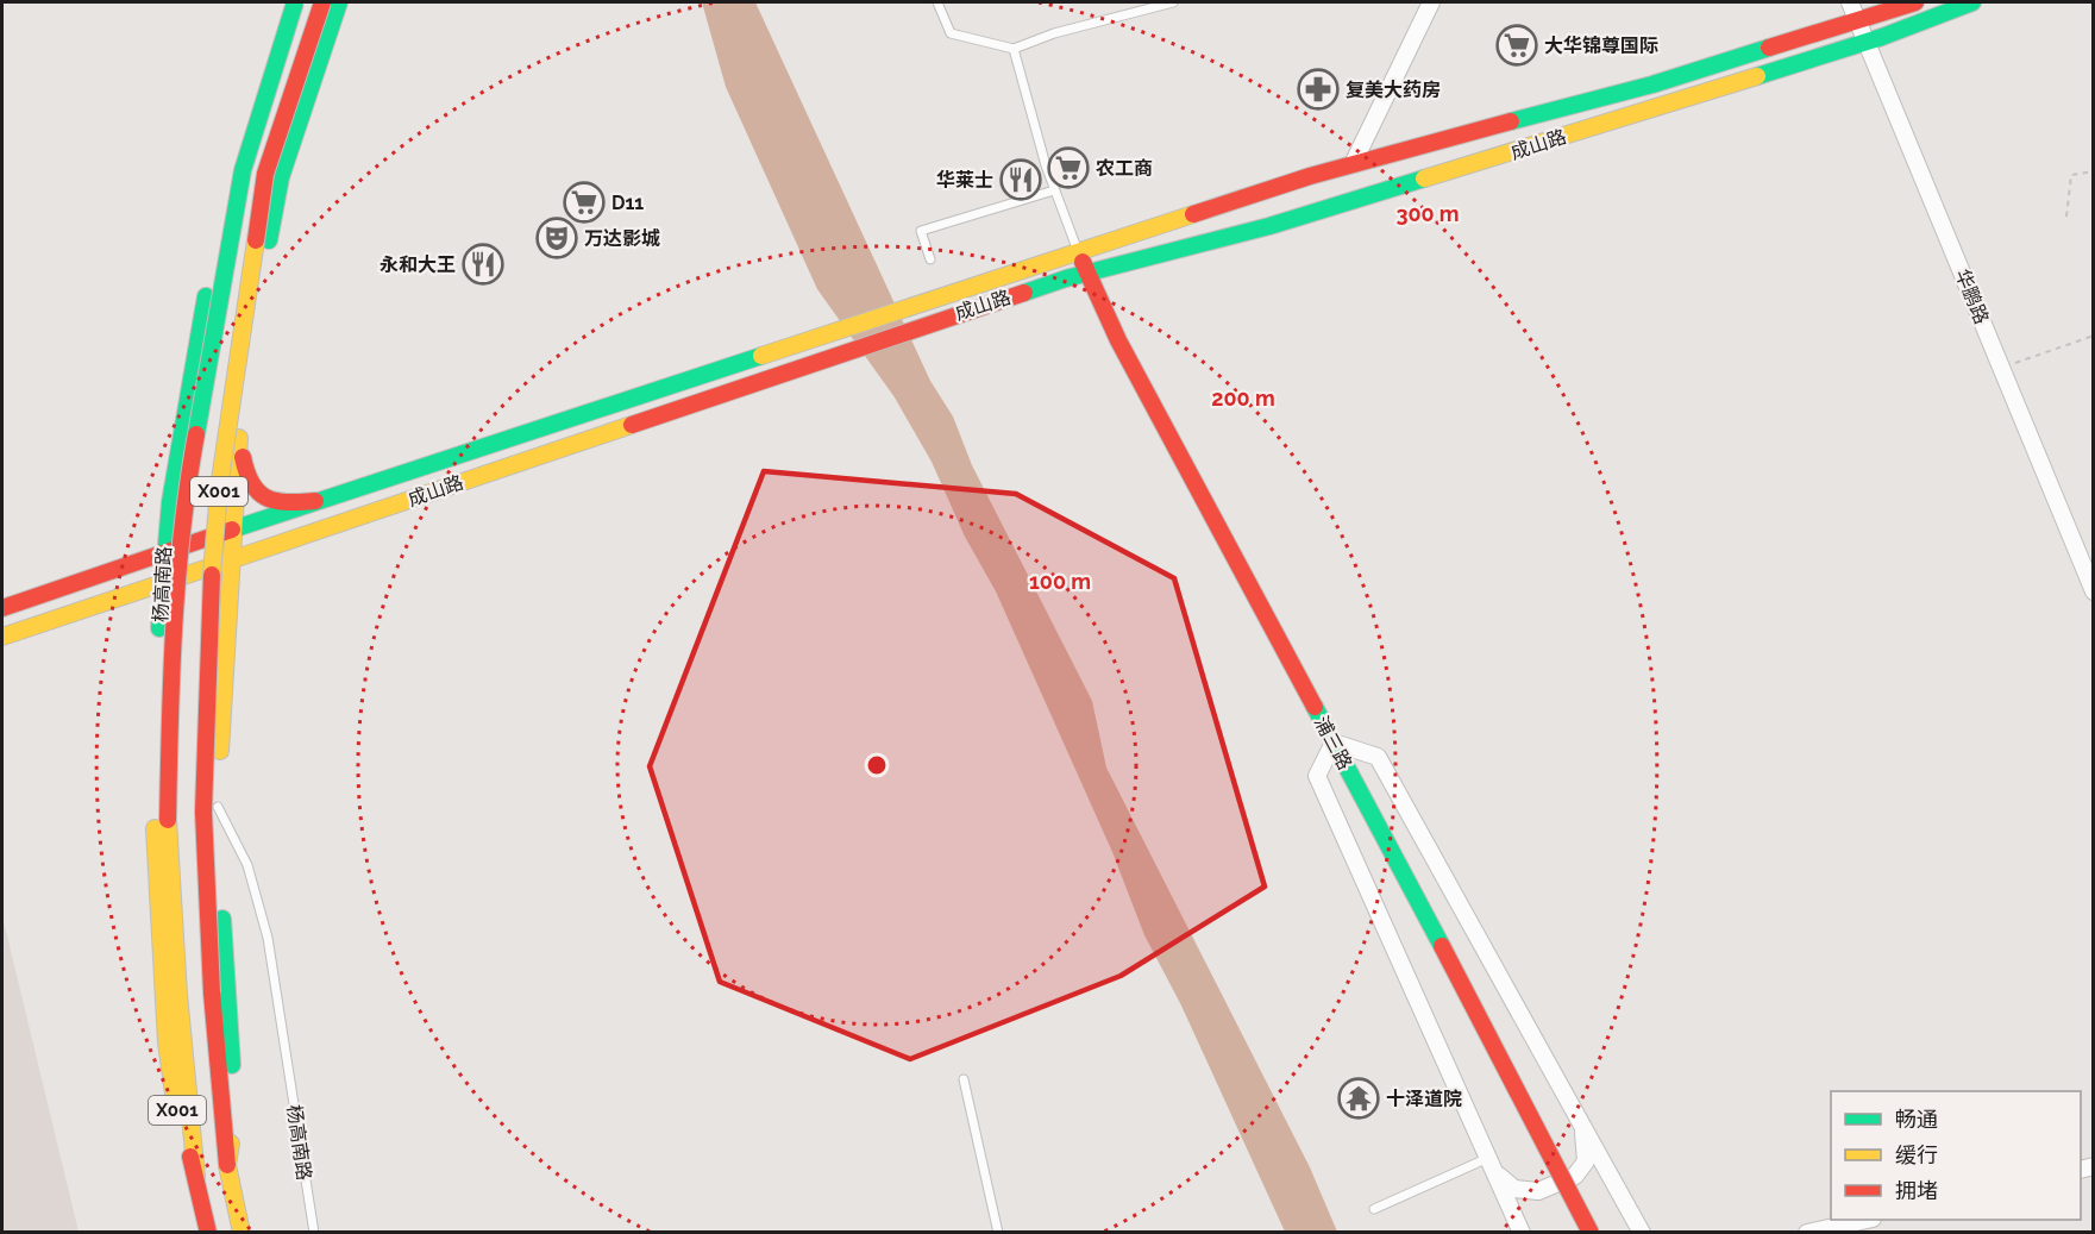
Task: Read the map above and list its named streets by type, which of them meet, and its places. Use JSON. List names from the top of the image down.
{
  "streets": {
    "main road": [
      "成山路",
      "X001",
      "杨高南路",
      "浦三路"
    ],
    "street": ["华鹏路"]
  },
  "crossings": [
    ["成山路", "华鹏路"],
    ["成山路", "杨高南路"],
    ["成山路", "浦三路"]
  ],
  "places": {
    "supermarket": ["大华锦尊国际", "农工商", "D11"],
    "pharmacy": ["复美大药房"],
    "restaurant": ["华莱士", "永和大王"],
    "theatre": ["万达影城"],
    "temple": ["十泽道院"]
  },
  "legend": ["畅通", "缓行", "拥堵"],
  "rings": ["300 m", "200 m", "100 m"]
}
